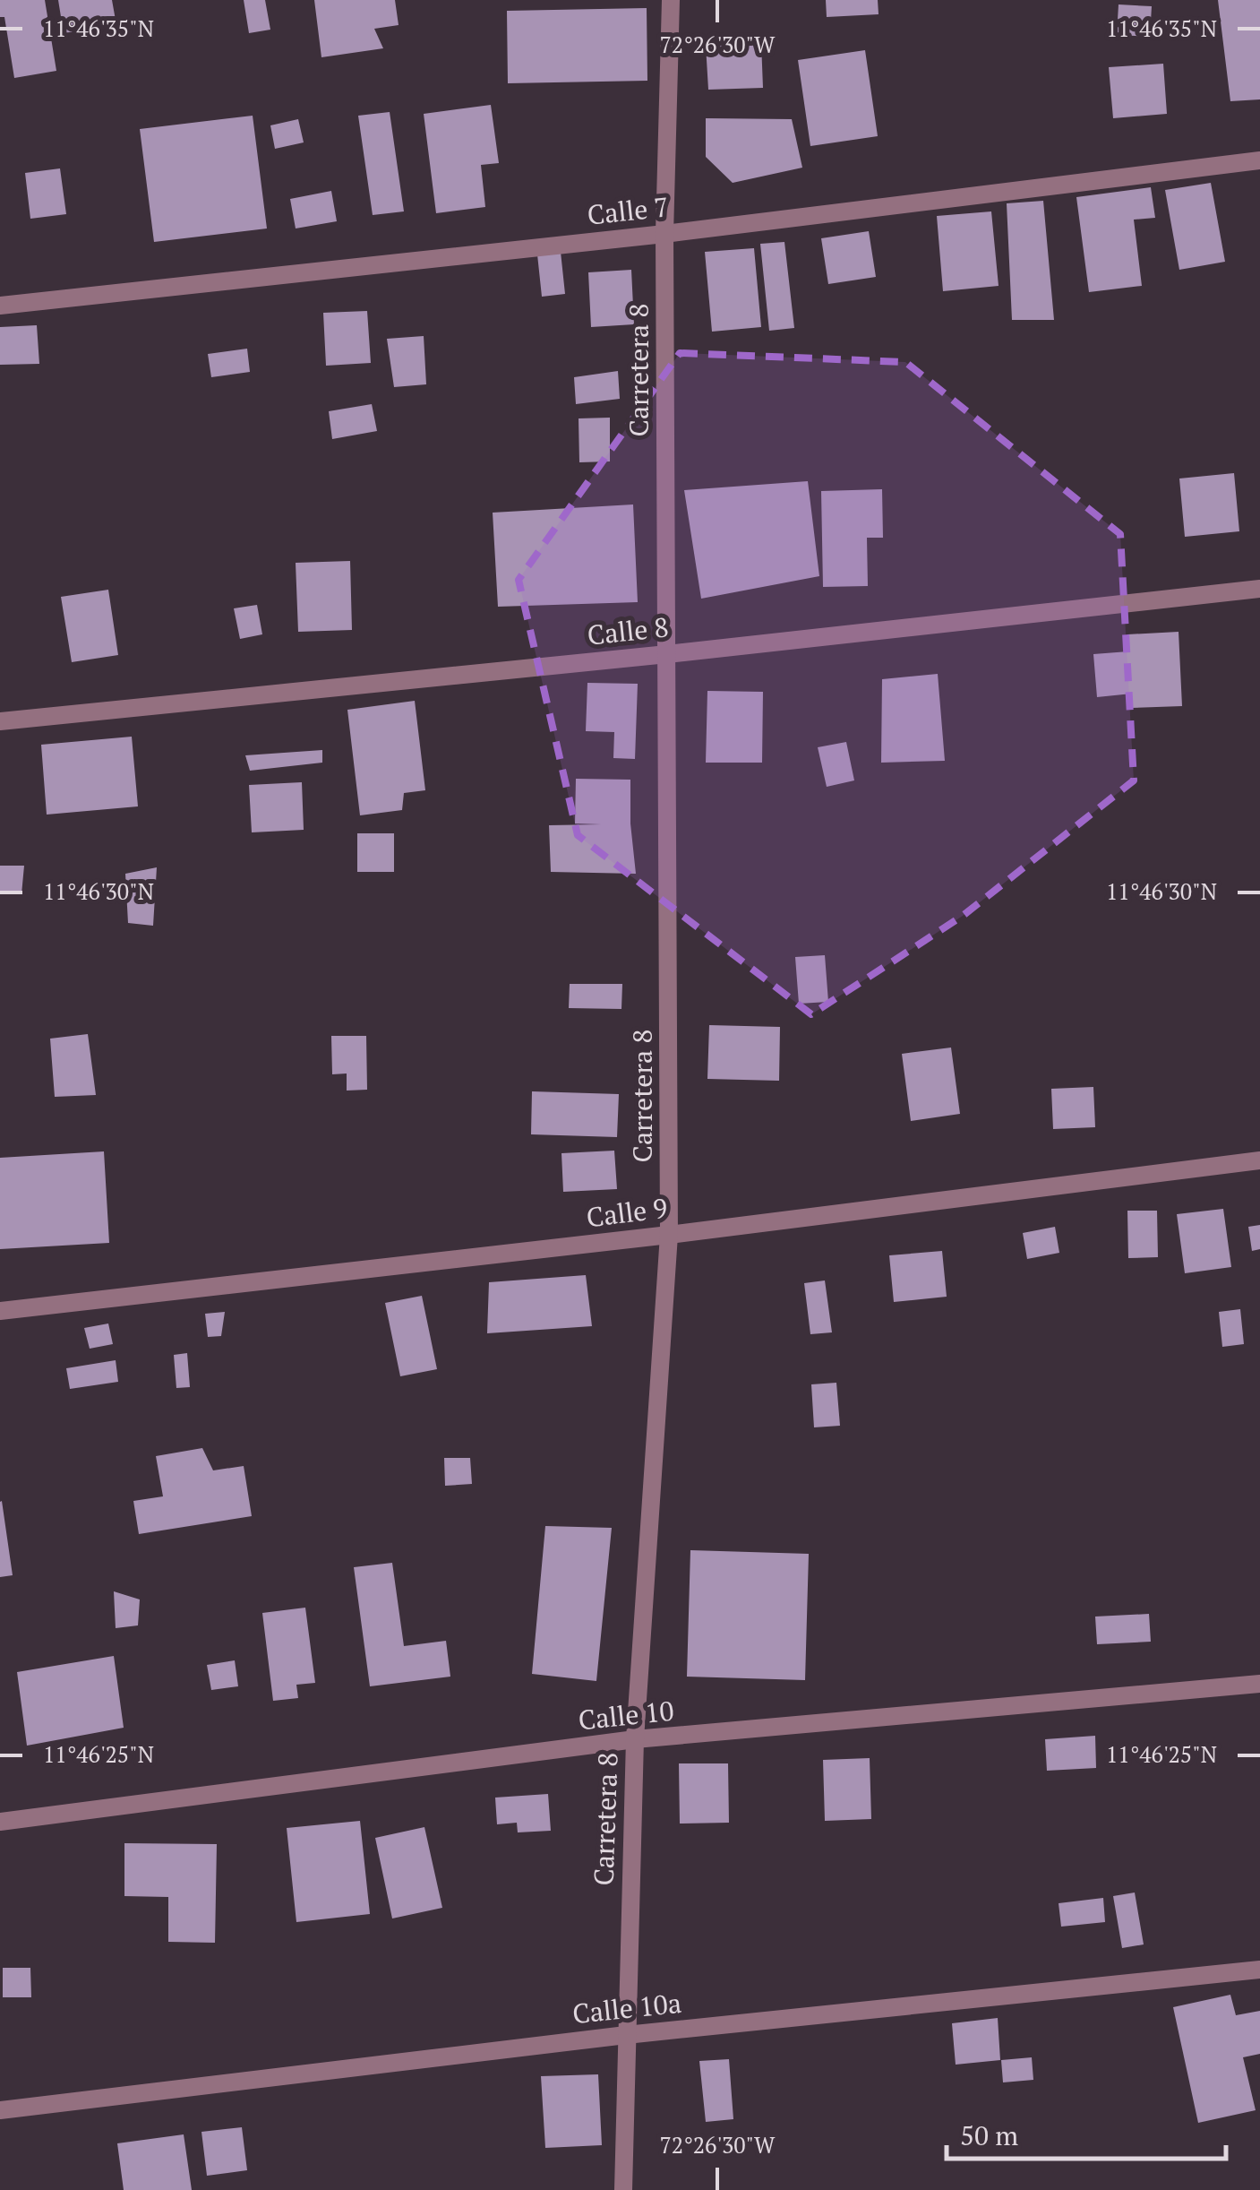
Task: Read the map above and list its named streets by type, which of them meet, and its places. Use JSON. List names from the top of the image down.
{
  "streets": {
    "street": [
      "Calle 7",
      "Carretera 8",
      "Calle 8",
      "Calle 9",
      "Calle 10",
      "Calle 10a"
    ]
  },
  "crossings": [
    ["Calle 7", "Carretera 8"],
    ["Carretera 8", "Calle 8"],
    ["Carretera 8", "Calle 9"],
    ["Carretera 8", "Calle 10"],
    ["Carretera 8", "Calle 10a"]
  ],
  "scale_bar": "50 m",
  "coordinates": [
    "11°46'35\"N",
    "72°26'30\"W",
    "11°46'30\"N",
    "11°46'25\"N"
  ]
}
